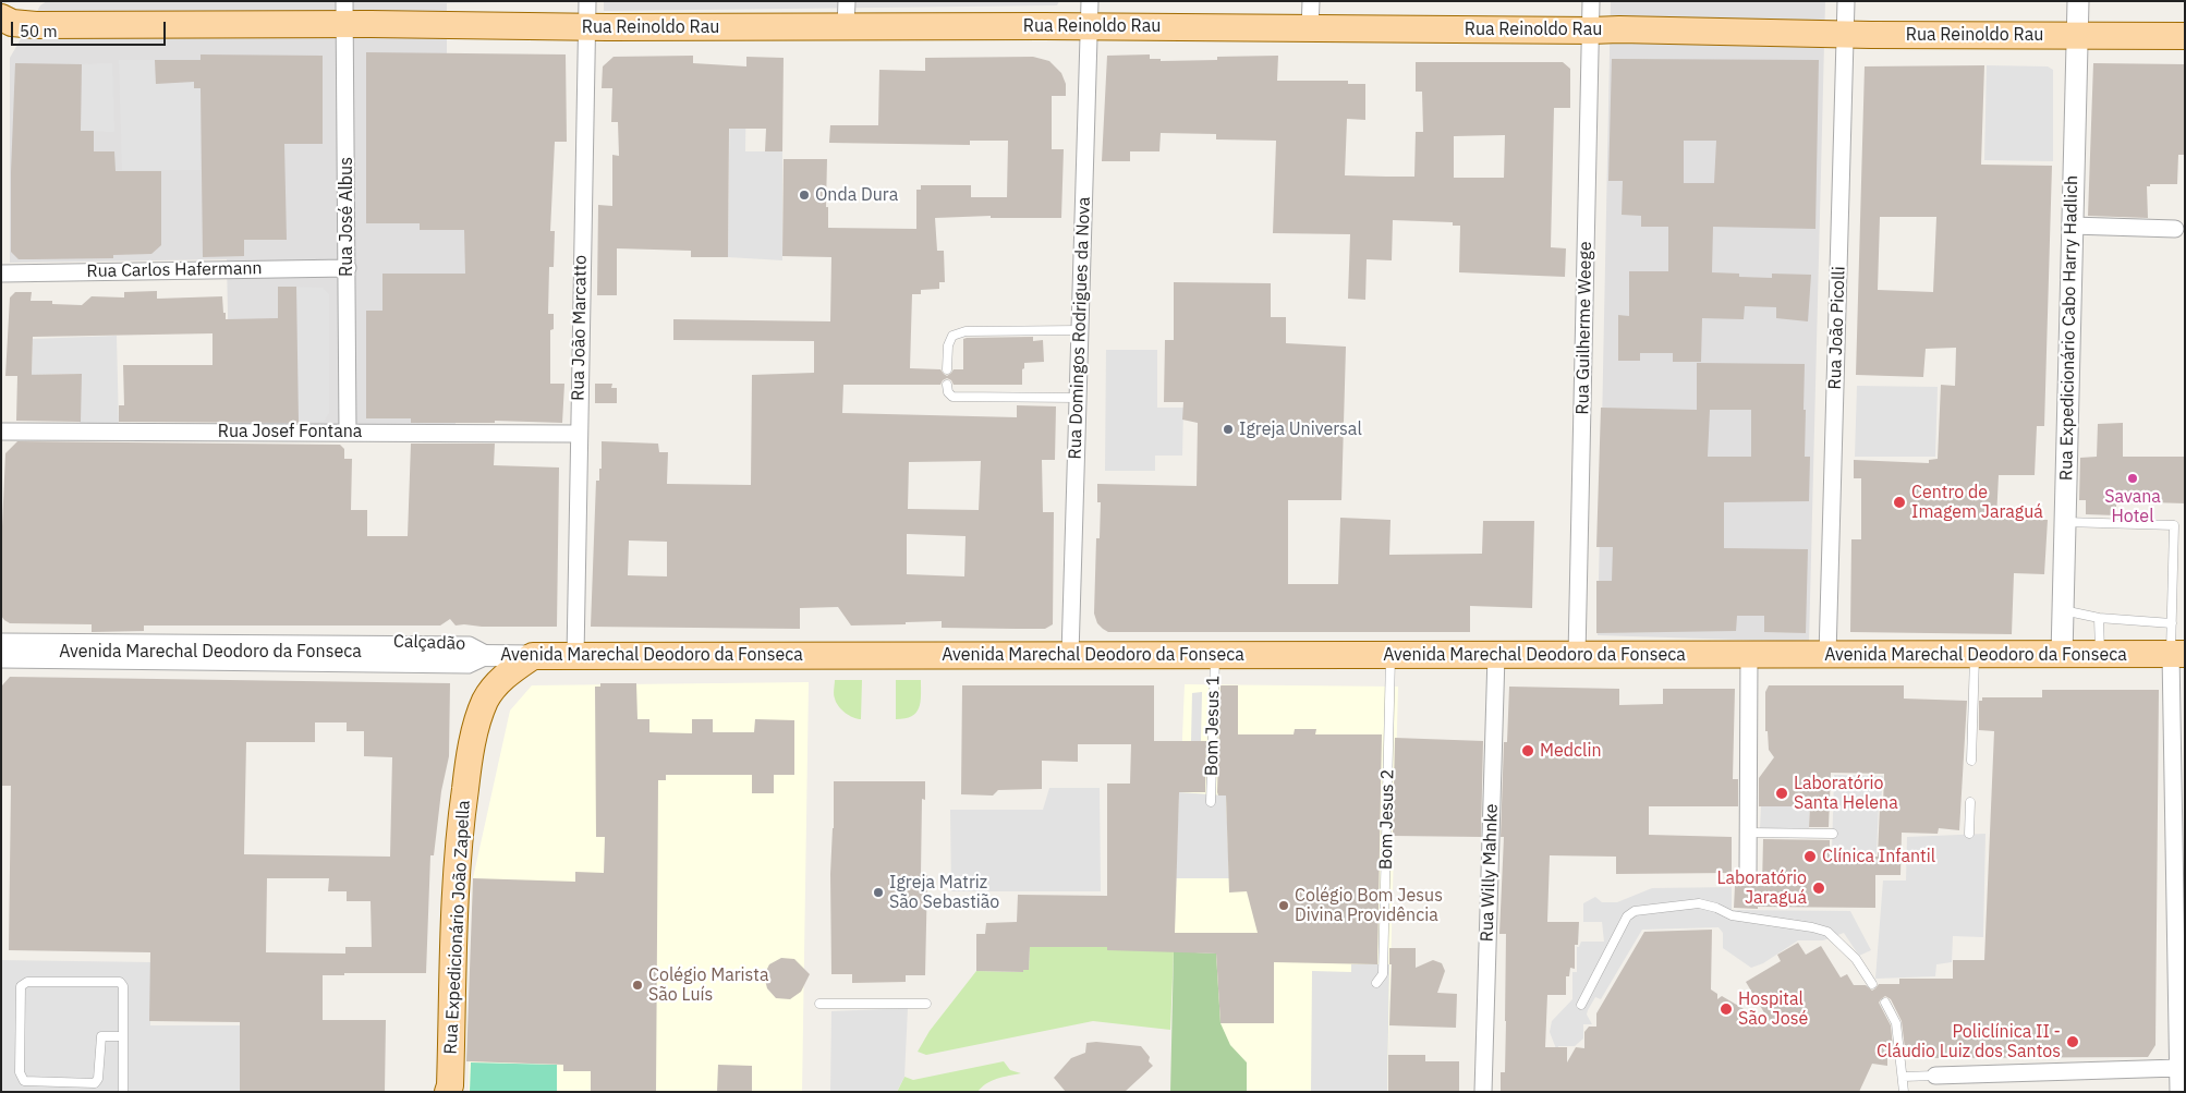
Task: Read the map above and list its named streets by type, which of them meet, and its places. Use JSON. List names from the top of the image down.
{
  "streets": {
    "main road": ["Rua Reinoldo Rau", "Avenida Marechal Deodoro da Fonseca", "Rua Expedicionário João Zapella"],
    "street": [
      "Rua José Albus",
      "Rua Carlos Hafermann",
      "Rua João Marcatto",
      "Rua Domingos Rodrigues da Nova",
      "Rua Guilherme Weege",
      "Rua João Picolli",
      "Rua Expedicionário Cabo Harry Hadlich",
      "Rua Josef Fontana",
      "Calçadão",
      "Rua Willy Mahnke"
    ],
    "lane": ["Bom Jesus 1", "Bom Jesus 2"]
  },
  "crossings": [
    ["Rua Reinoldo Rau", "Rua José Albus"],
    ["Rua Reinoldo Rau", "Rua João Marcatto"],
    ["Rua Reinoldo Rau", "Rua Domingos Rodrigues da Nova"],
    ["Rua Reinoldo Rau", "Rua Guilherme Weege"],
    ["Rua Reinoldo Rau", "Rua João Picolli"],
    ["Rua Reinoldo Rau", "Rua Expedicionário Cabo Harry Hadlich"],
    ["Rua José Albus", "Rua Carlos Hafermann"],
    ["Rua José Albus", "Rua Josef Fontana"],
    ["Rua João Marcatto", "Rua Josef Fontana"],
    ["Rua João Marcatto", "Avenida Marechal Deodoro da Fonseca"],
    ["Rua Domingos Rodrigues da Nova", "Avenida Marechal Deodoro da Fonseca"],
    ["Rua Guilherme Weege", "Avenida Marechal Deodoro da Fonseca"],
    ["Rua João Picolli", "Avenida Marechal Deodoro da Fonseca"],
    ["Rua Expedicionário Cabo Harry Hadlich", "Avenida Marechal Deodoro da Fonseca"],
    ["Calçadão", "Avenida Marechal Deodoro da Fonseca"],
    ["Avenida Marechal Deodoro da Fonseca", "Bom Jesus 1"],
    ["Avenida Marechal Deodoro da Fonseca", "Bom Jesus 2"],
    ["Avenida Marechal Deodoro da Fonseca", "Rua Willy Mahnke"],
    ["Avenida Marechal Deodoro da Fonseca", "Rua Expedicionário João Zapella"]
  ],
  "places": [
    "Onda Dura",
    "Igreja Universal",
    "Savana Hotel",
    "Centro de Imagem Jaraguá",
    "Medclin",
    "Laboratório Santa Helena",
    "Clínica Infantil",
    "Laboratório Jaraguá",
    "Igreja Matriz São Sebastião",
    "Colégio Bom Jesus Divina Providência",
    "Colégio Marista São Luís",
    "Hospital São José",
    "Policlínica II - Cláudio Luiz dos Santos"
  ],
  "scale_bar": "50 m"
}
